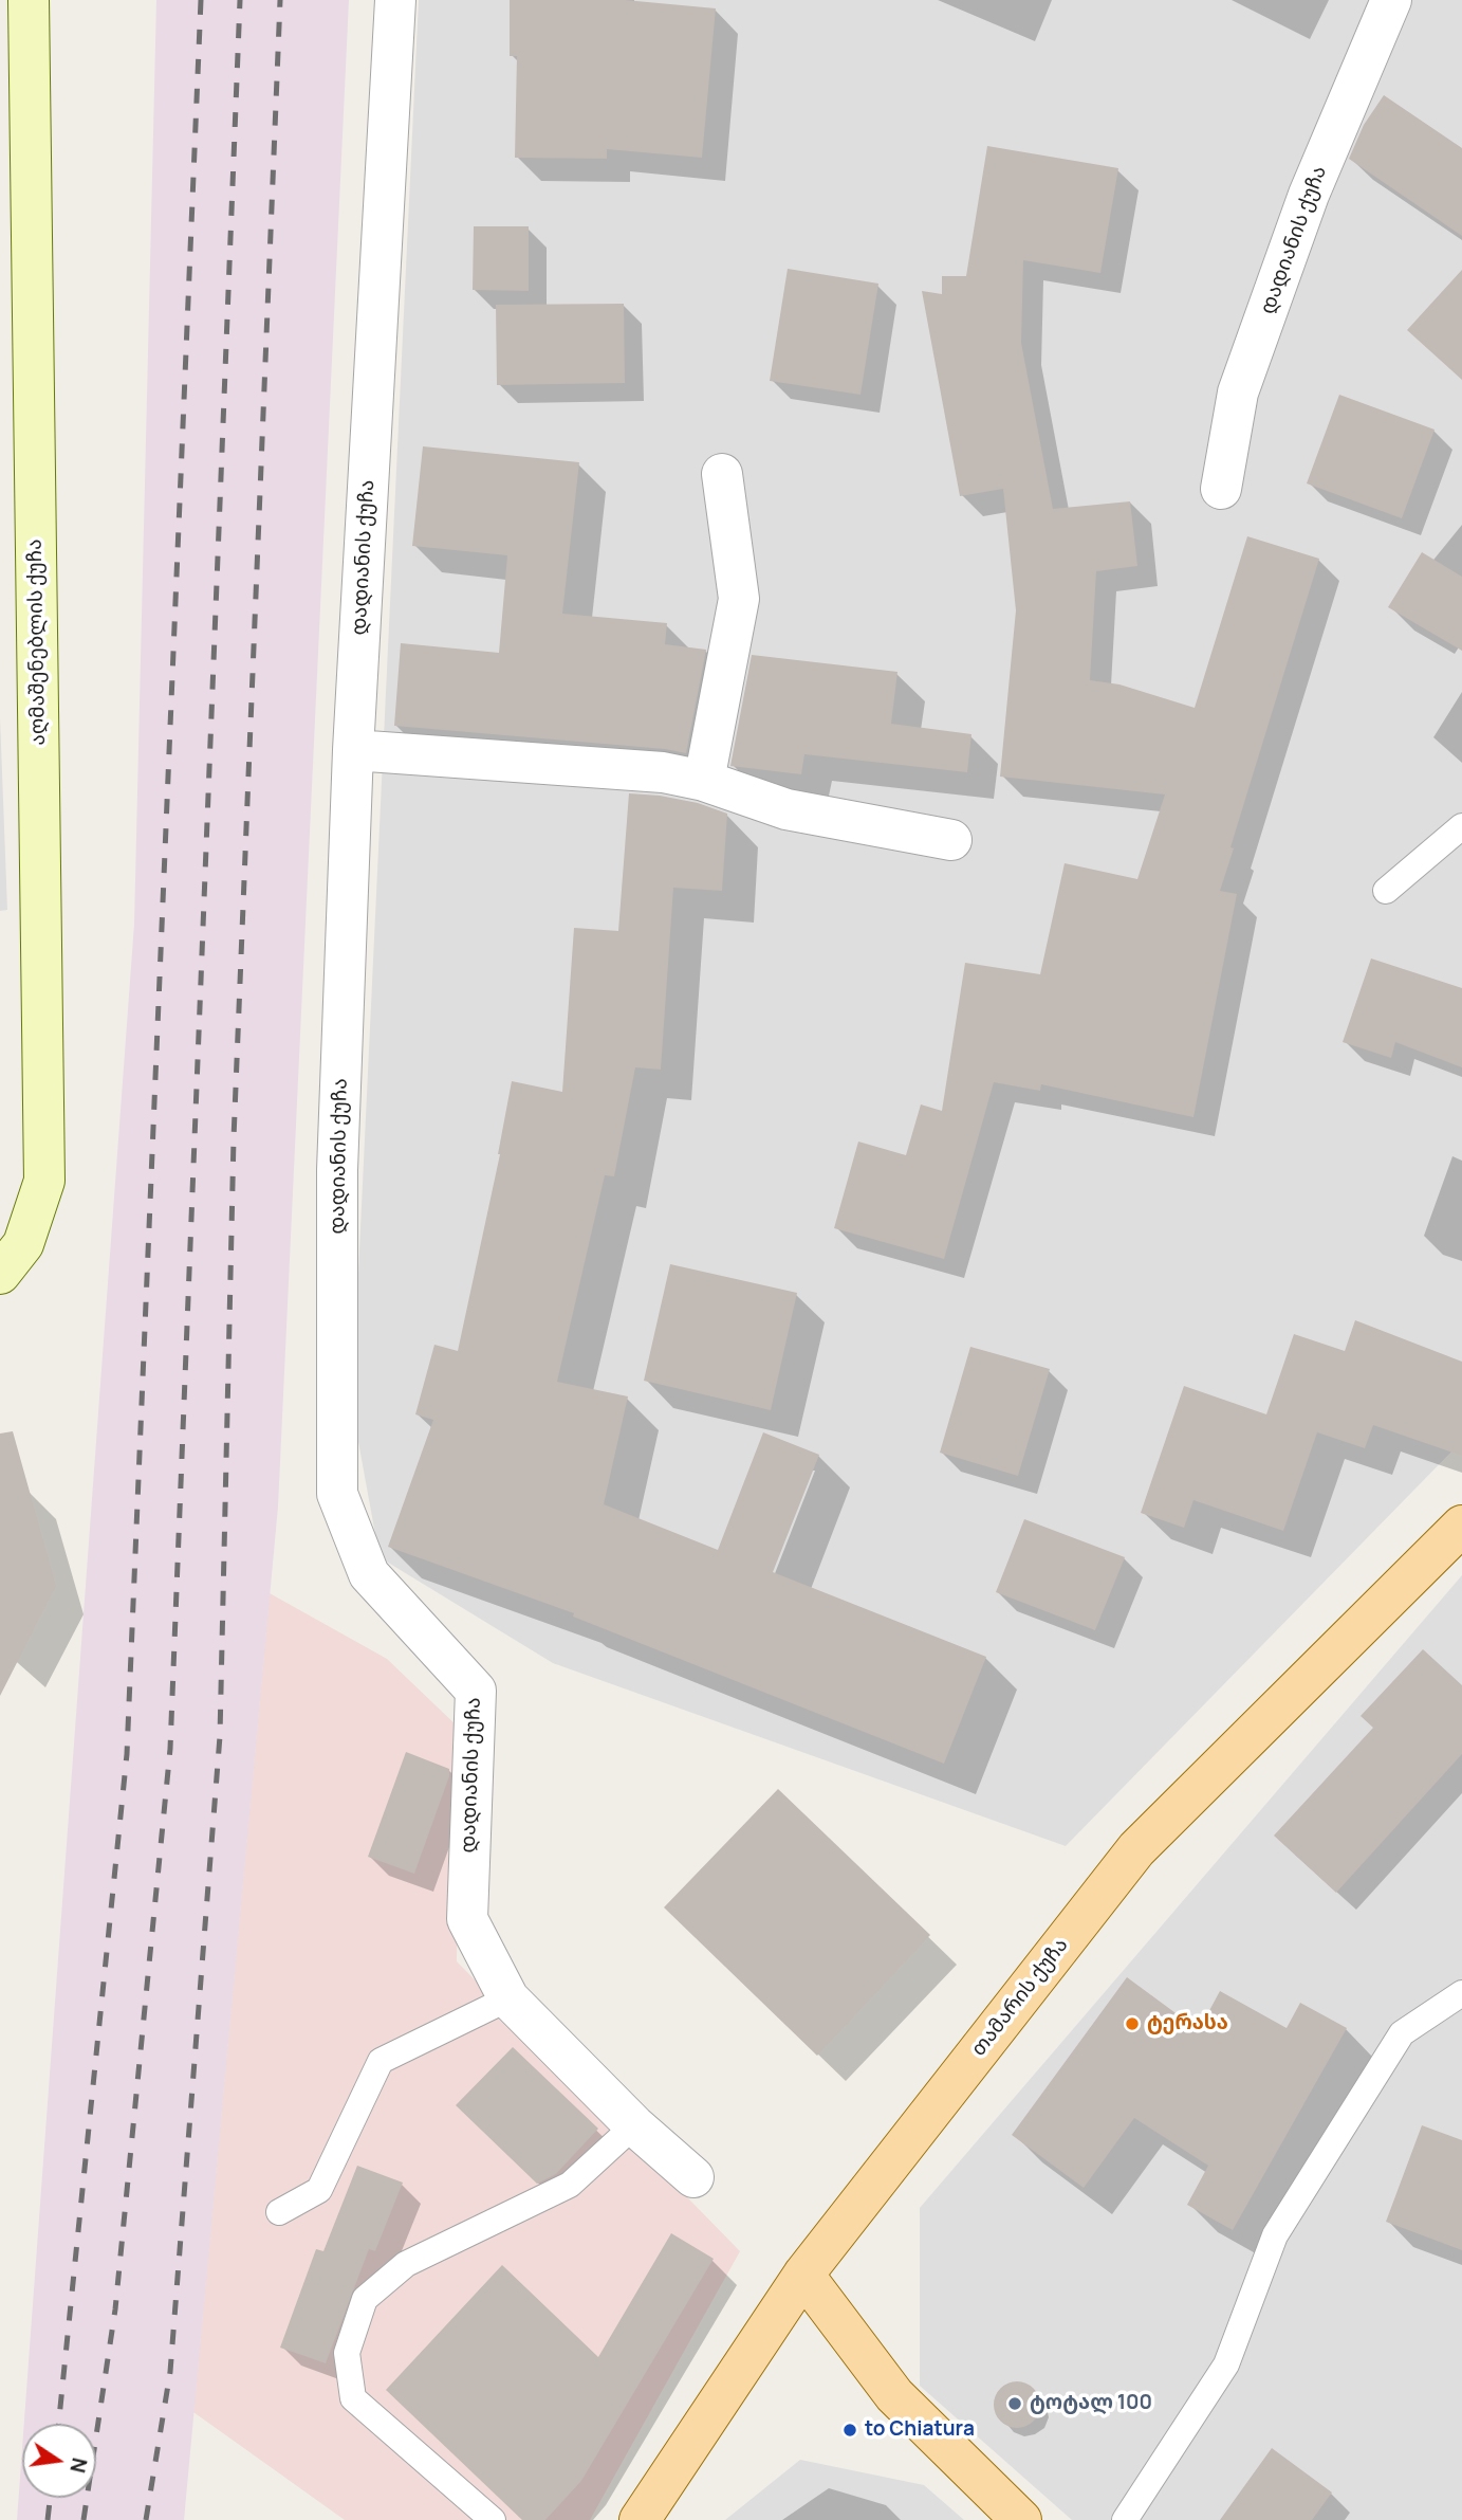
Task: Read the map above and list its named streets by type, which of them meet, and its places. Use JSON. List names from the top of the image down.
{
  "streets": {
    "main road": ["აღმაშენებლის ქუჩა", "თამარის ქუჩა"],
    "street": ["დადიანის ქუჩა"]
  },
  "places": ["ტერასა", "ტოტალ 100", "to Chiatura"],
  "north": "right"
}
